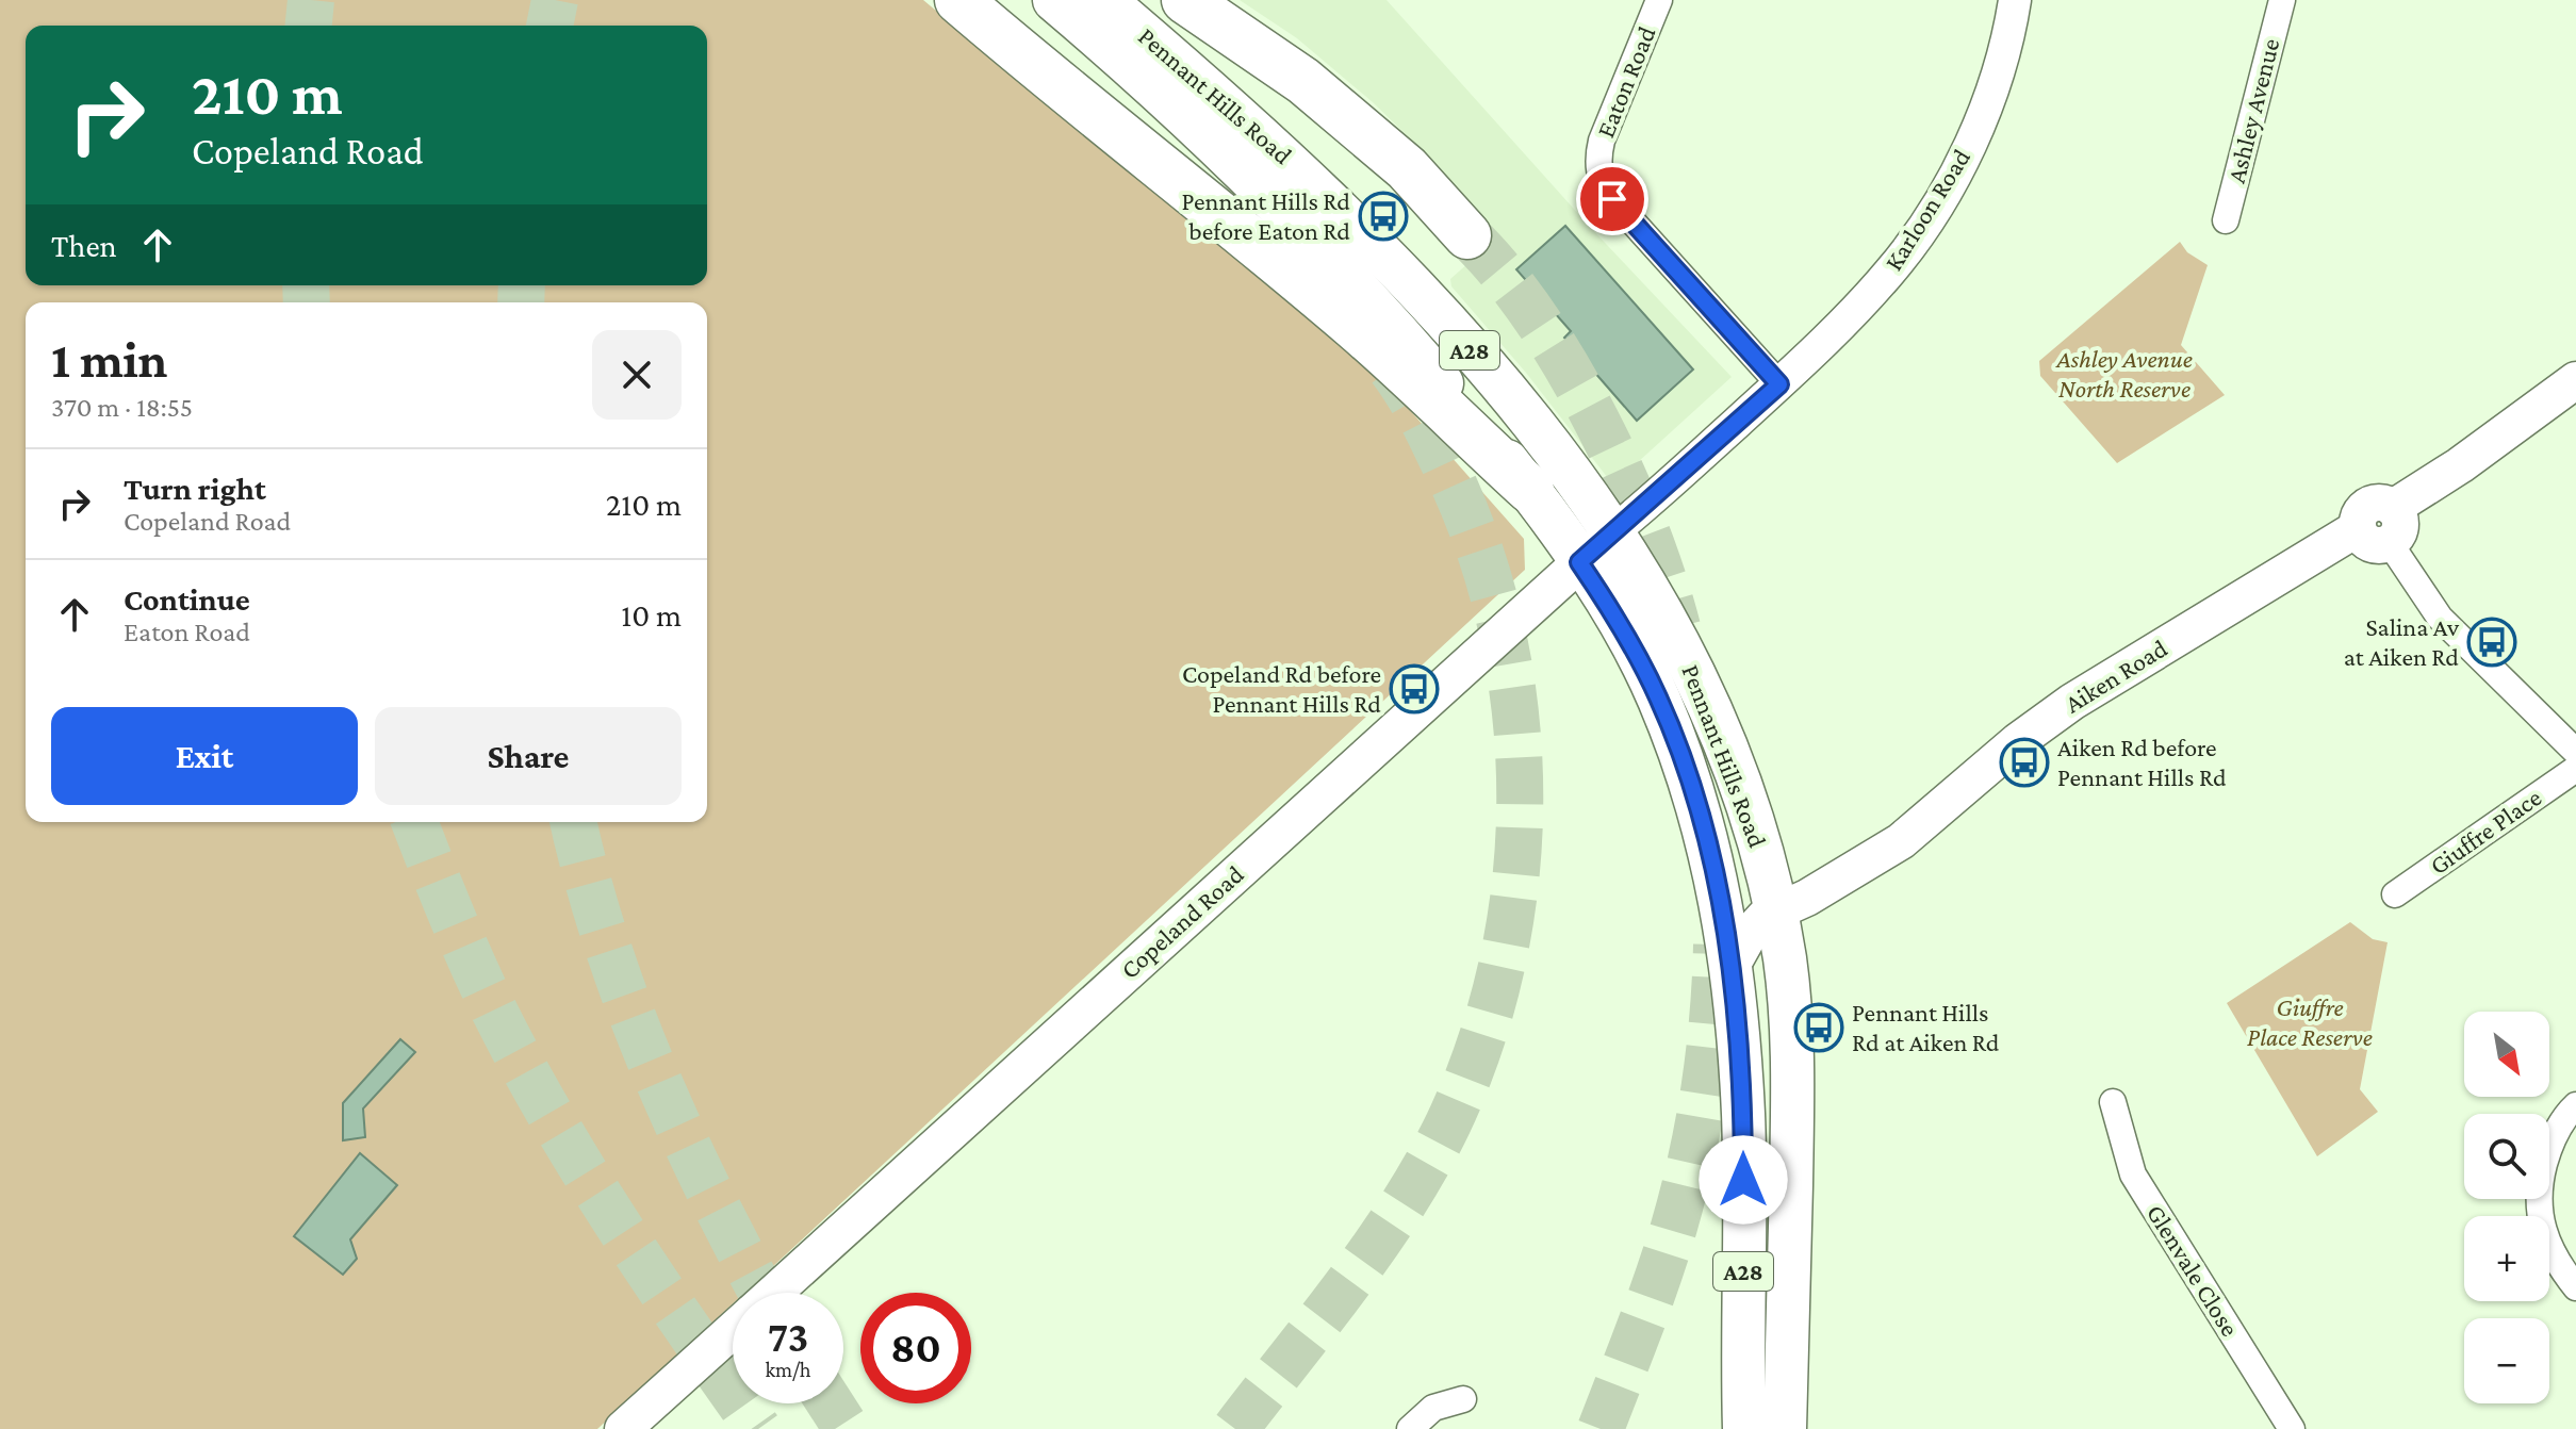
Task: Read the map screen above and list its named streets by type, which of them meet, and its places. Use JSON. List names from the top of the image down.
{
  "streets": {
    "highway": ["Pennant Hills Road", "A28"],
    "main road": ["Aiken Road", "Copeland Road"],
    "street": [
      "Eaton Road",
      "Ashley Avenue",
      "Karloon Road",
      "Giuffre Place",
      "Glenvale Close"
    ]
  },
  "crossings": [
    ["Eaton Road", "Karloon Road"],
    ["Pennant Hills Road", "Aiken Road"],
    ["Pennant Hills Road", "Copeland Road"]
  ],
  "parks": ["Ashley Avenue North Reserve", "Giuffre Place Reserve"],
  "places": {
    "bus stop": [
      "Pennant Hills Rd before Eaton Rd",
      "Salina Av at Aiken Rd",
      "Copeland Rd before Pennant Hills Rd",
      "Aiken Rd before Pennant Hills Rd",
      "Pennant Hills Rd at Aiken Rd"
    ]
  },
  "north": "bottom right",
  "page": {
    "turn": ["210 m", "Copeland Road"],
    "then": "Then",
    "heading": ["1 min", "370 m · 18:55"],
    "list": [
      {
        "name": "Turn right",
        "note": "Copeland Road",
        "value": "210 m"
      },
      {
        "name": "Continue",
        "note": "Eaton Road",
        "value": "10 m"
      }
    ],
    "buttons": ["Exit", "Share"],
    "map_buttons": ["+", "−"],
    "speed": "73 km/h",
    "limit": "80"
  }
}
